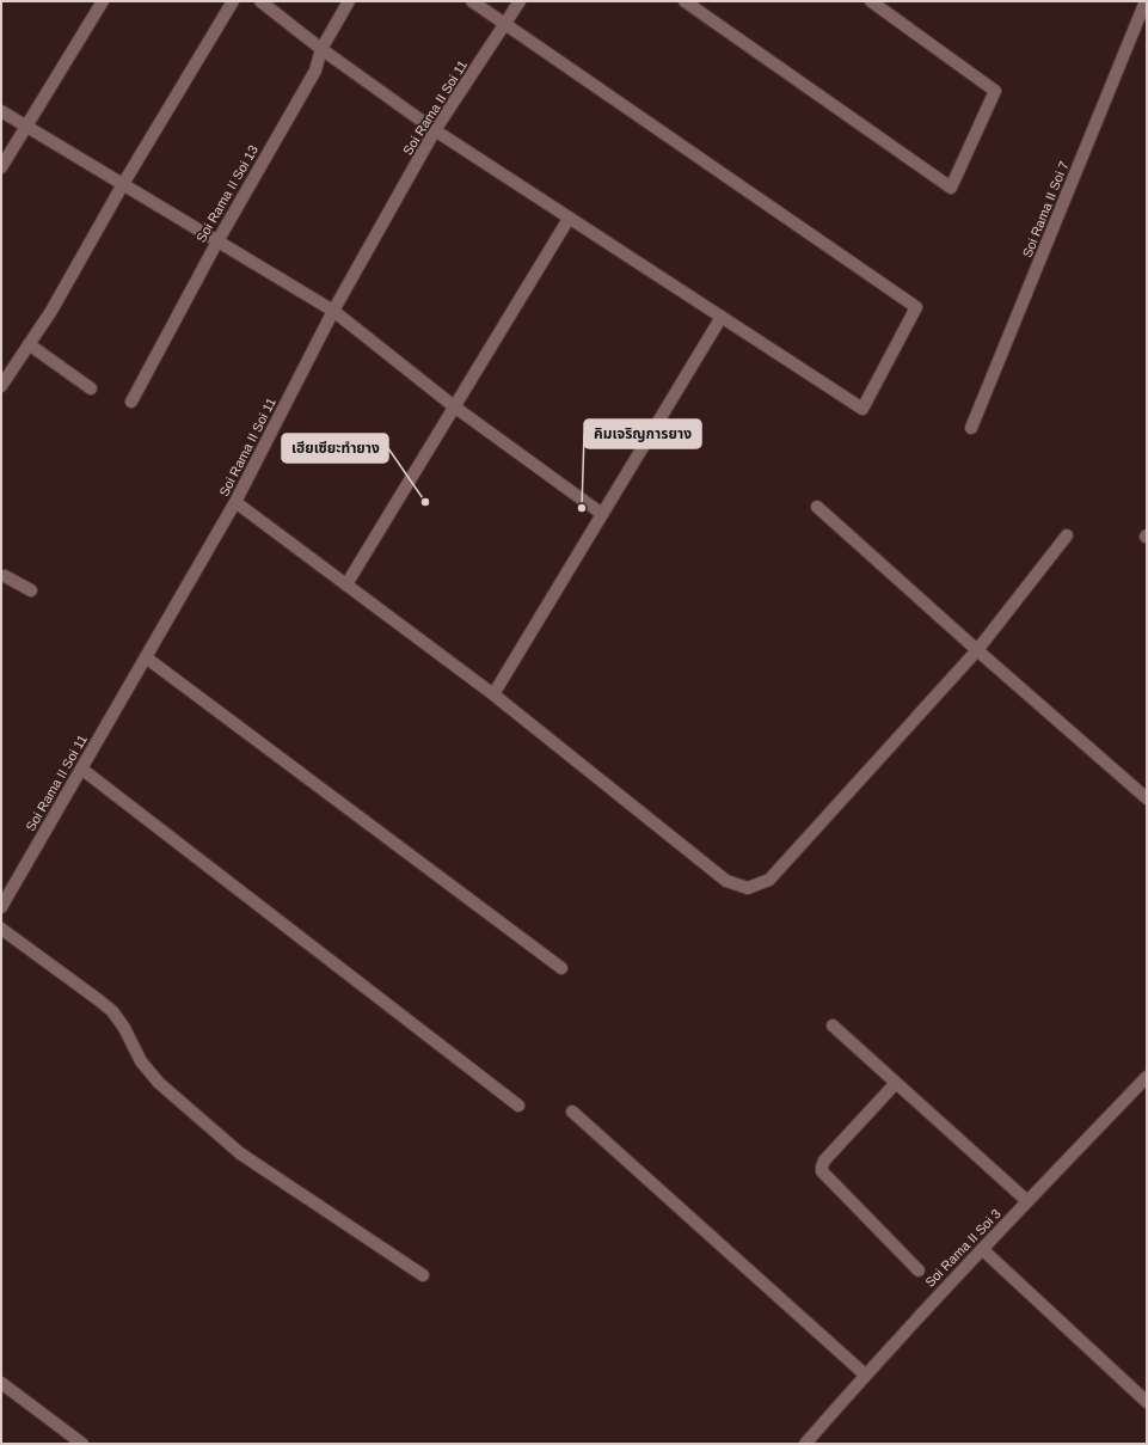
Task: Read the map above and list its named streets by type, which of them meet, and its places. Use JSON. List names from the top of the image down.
{
  "streets": {
    "street": [
      "Soi Rama II Soi 11",
      "Soi Rama II Soi 13",
      "Soi Rama II Soi 7",
      "Soi Rama II Soi 3"
    ]
  },
  "places": ["เฮียเซียะทำยาง", "คิมเจริญการยาง"]
}
